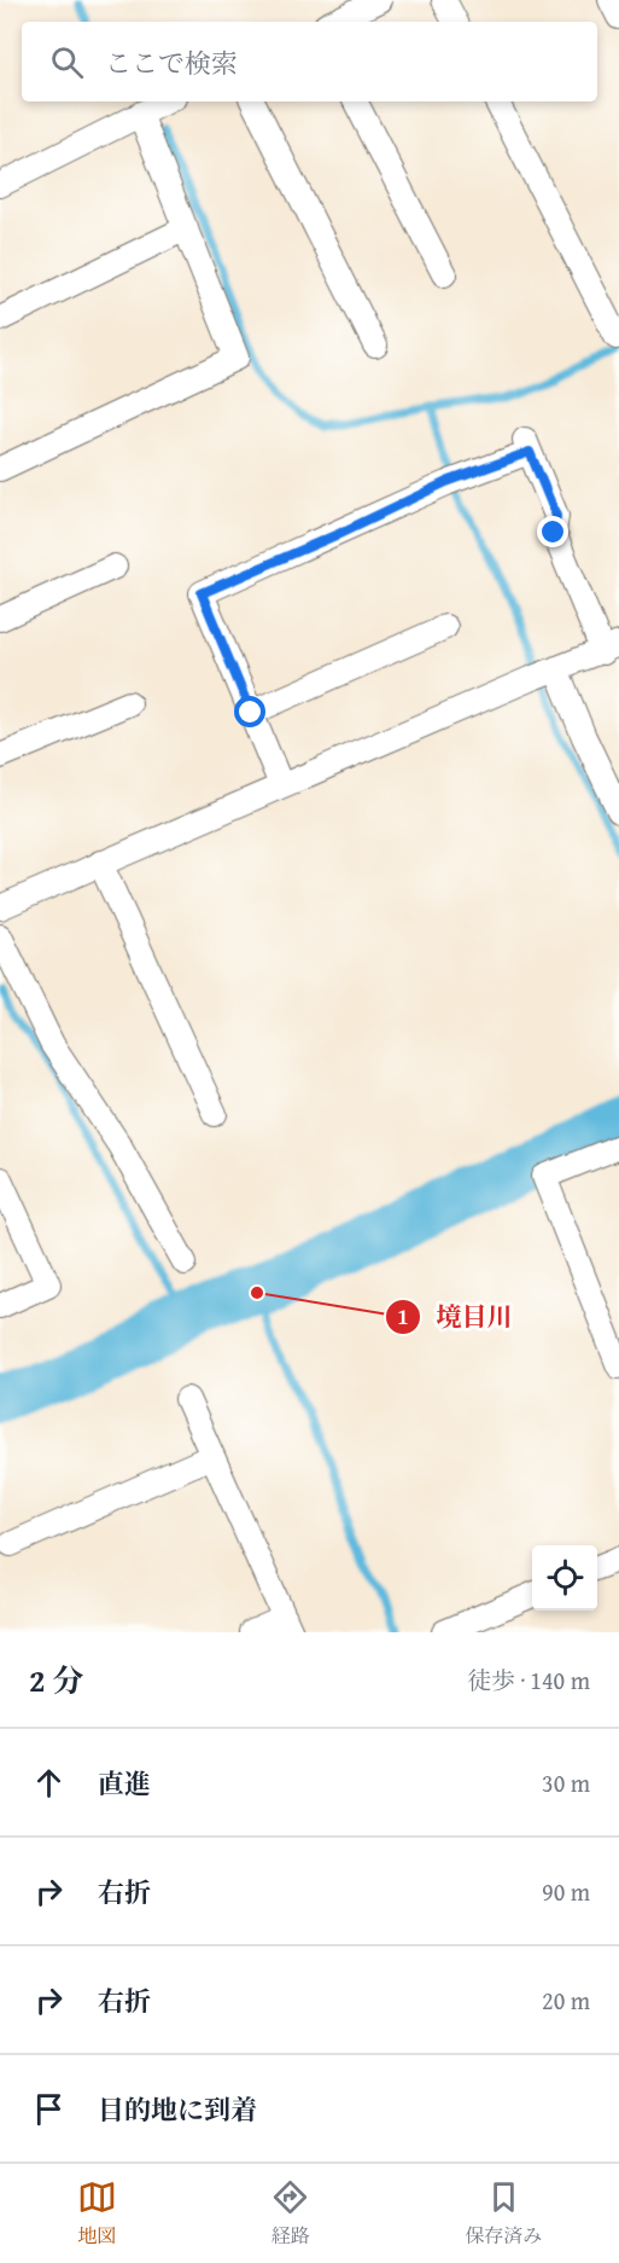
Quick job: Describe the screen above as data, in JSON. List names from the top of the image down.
{
  "places": ["境目川"],
  "page": {
    "search": "ここで検索",
    "heading": ["2 分", "徒歩 · 140 m"],
    "list": [
      ["直進", "30 m"],
      ["右折", "90 m"],
      ["右折", "20 m"],
      "目的地に到着"
    ],
    "nav": ["地図", "経路", "保存済み"]
  }
}
